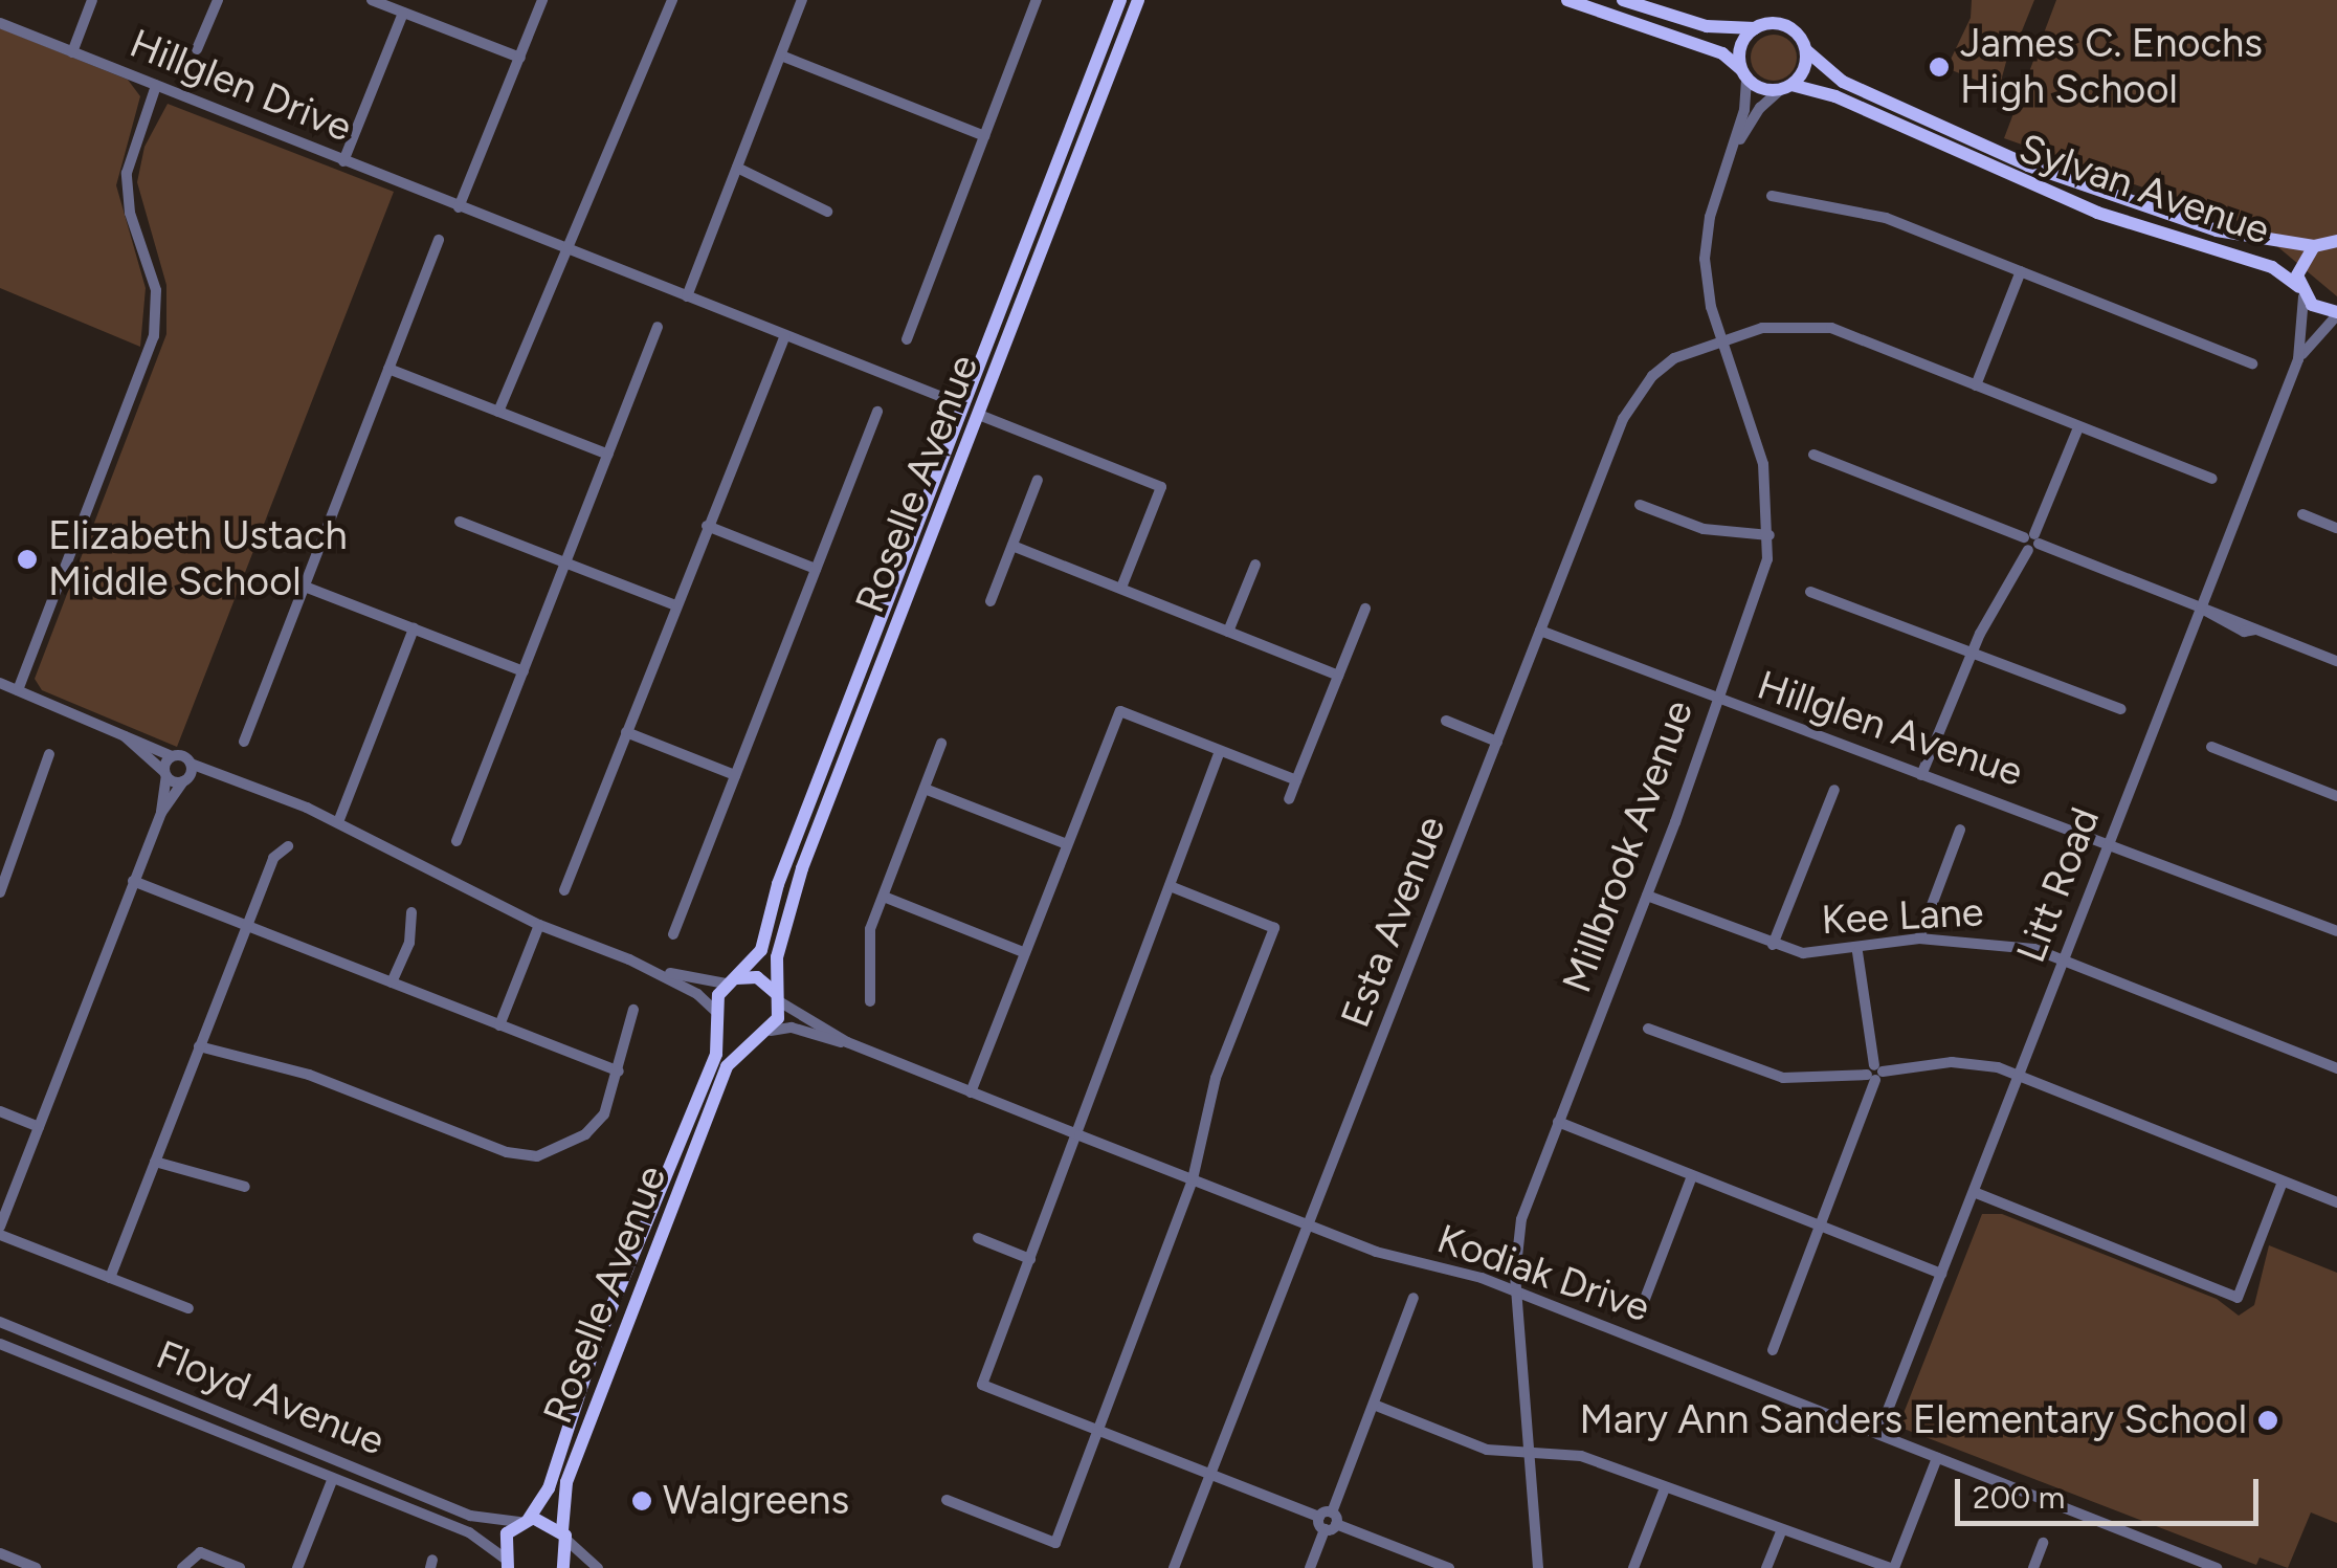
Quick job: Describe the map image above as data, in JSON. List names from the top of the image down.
{
  "streets": {
    "main road": ["Sylvan Avenue", "Roselle Avenue"],
    "street": [
      "Hillglen Drive",
      "Hillglen Avenue",
      "Millbrook Avenue",
      "Litt Road",
      "Kee Lane",
      "Esta Avenue",
      "Kodiak Drive",
      "Floyd Avenue"
    ]
  },
  "crossings": [
    ["Sylvan Avenue", "Millbrook Avenue"],
    ["Sylvan Avenue", "Litt Road"],
    ["Roselle Avenue", "Kodiak Drive"],
    ["Roselle Avenue", "Floyd Avenue"],
    ["Hillglen Avenue", "Millbrook Avenue"],
    ["Hillglen Avenue", "Litt Road"],
    ["Hillglen Avenue", "Esta Avenue"],
    ["Millbrook Avenue", "Kee Lane"],
    ["Millbrook Avenue", "Esta Avenue"],
    ["Millbrook Avenue", "Kodiak Drive"],
    ["Litt Road", "Kee Lane"],
    ["Litt Road", "Kodiak Drive"],
    ["Esta Avenue", "Kodiak Drive"]
  ],
  "places": [
    "James C. Enochs High School",
    "Elizabeth Ustach Middle School",
    "Mary Ann Sanders Elementary School",
    "Walgreens"
  ],
  "scale_bar": "200 m"
}
